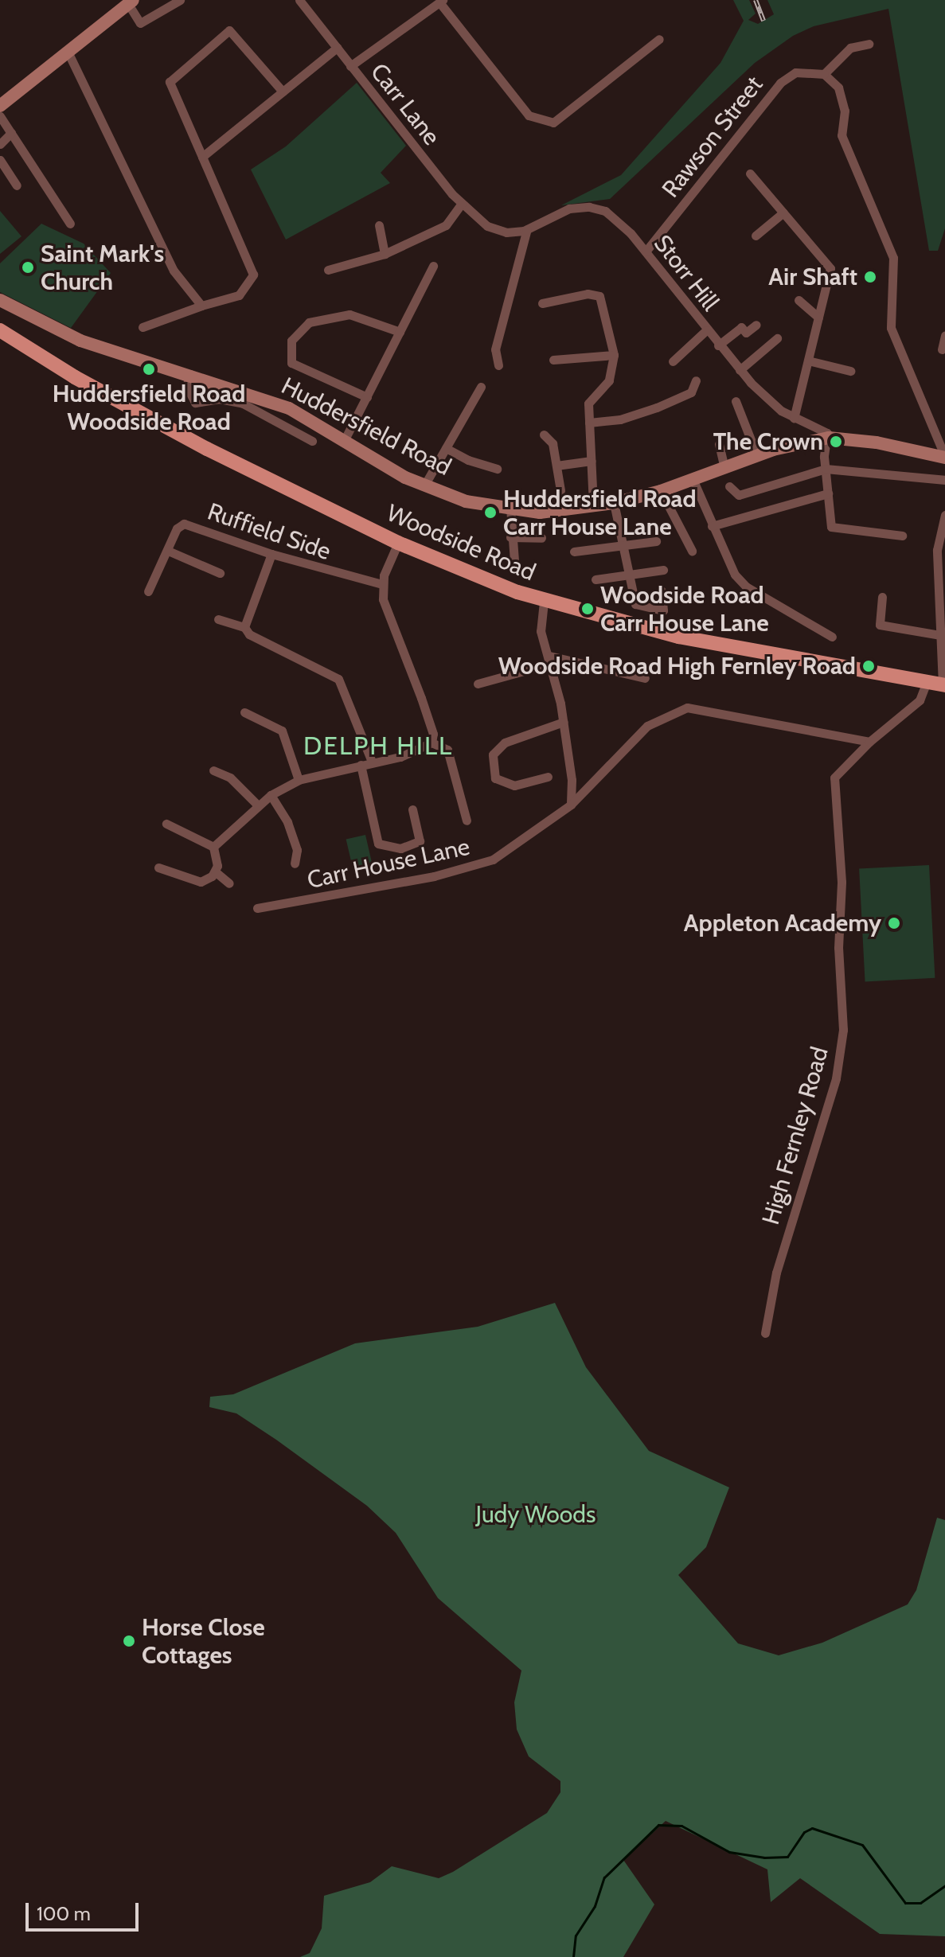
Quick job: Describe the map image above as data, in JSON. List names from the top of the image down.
{
  "streets": {
    "main road": ["Huddersfield Road", "Woodside Road"],
    "street": [
      "Carr Lane",
      "Rawson Street",
      "Storr Hill",
      "Ruffield Side",
      "Carr House Lane",
      "High Fernley Road"
    ]
  },
  "crossings": [
    ["Carr Lane", "Storr Hill"],
    ["Rawson Street", "Storr Hill"],
    ["Storr Hill", "Huddersfield Road"],
    ["Woodside Road", "High Fernley Road"],
    ["Carr House Lane", "High Fernley Road"]
  ],
  "districts": ["DELPH HILL"],
  "parks": ["Judy Woods"],
  "places": [
    "Saint Mark's Church",
    "Air Shaft",
    "Huddersfield Road Woodside Road",
    "The Crown",
    "Huddersfield Road Carr House Lane",
    "Woodside Road Carr House Lane",
    "Woodside Road High Fernley Road",
    "Appleton Academy",
    "Horse Close Cottages"
  ],
  "scale_bar": "100 m"
}
